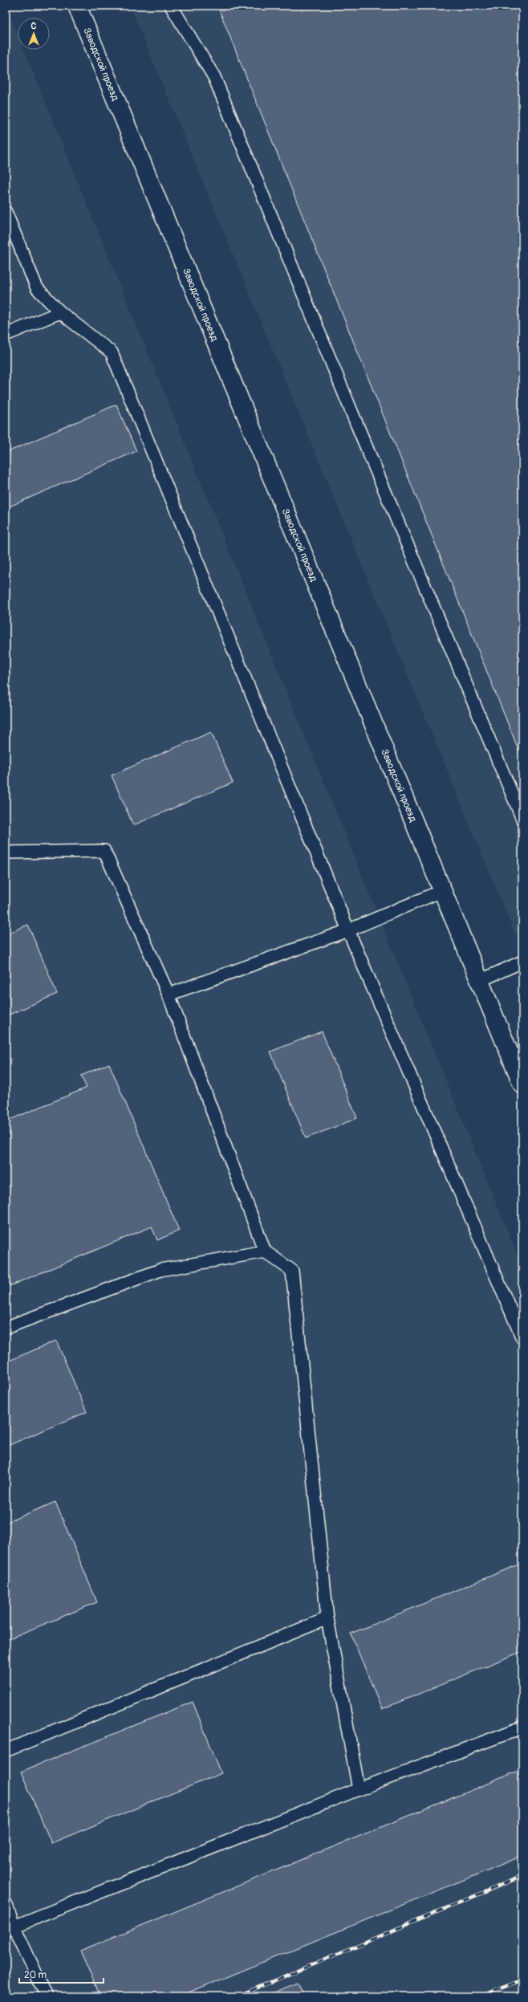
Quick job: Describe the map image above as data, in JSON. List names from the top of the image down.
{
  "streets": {
    "street": ["Заводской проезд"]
  },
  "scale_bar": "20 m",
  "north": "top"
}
